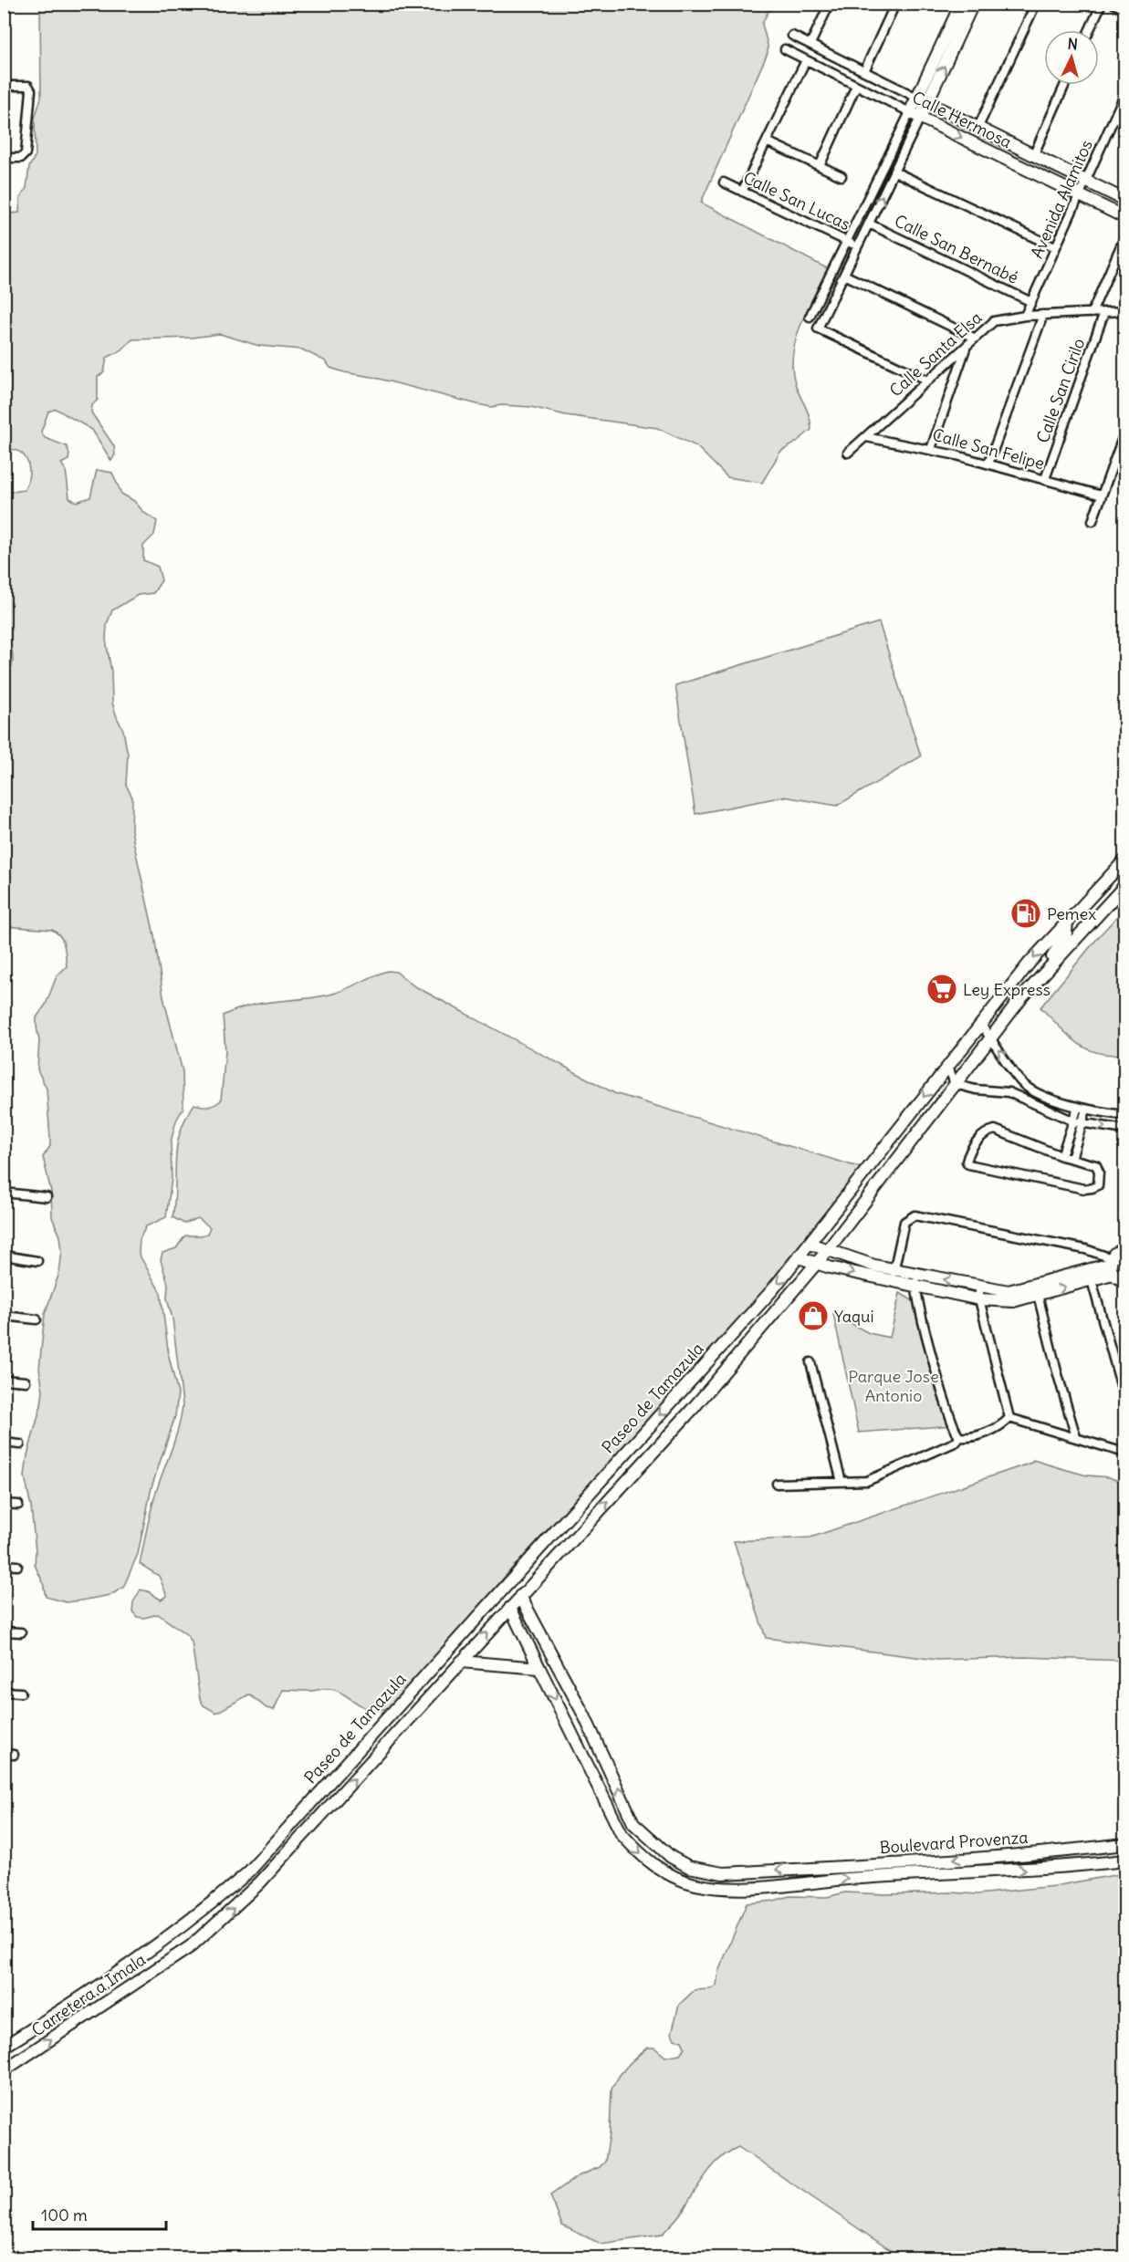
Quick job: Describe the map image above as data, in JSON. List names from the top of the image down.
{
  "streets": {
    "main road": [
      "Calle Hermosa",
      "Paseo de Tamazula",
      "Boulevard Provenza",
      "Carretera a Imala"
    ],
    "street": [
      "Avenida Alamitos",
      "Calle San Lucas",
      "Calle San Bernabé",
      "Calle Santa Elsa",
      "Calle San Cirilo",
      "Calle San Felipe"
    ]
  },
  "crossings": [
    ["Calle Hermosa", "Avenida Alamitos"],
    ["Avenida Alamitos", "Calle San Bernabé"],
    ["Avenida Alamitos", "Calle Santa Elsa"],
    ["Calle Santa Elsa", "Calle San Cirilo"],
    ["Calle Santa Elsa", "Calle San Felipe"],
    ["Calle San Cirilo", "Calle San Felipe"],
    ["Paseo de Tamazula", "Boulevard Provenza"],
    ["Paseo de Tamazula", "Carretera a Imala"]
  ],
  "parks": ["Parque Jose Antonio"],
  "places": {
    "fuel station": ["Pemex"],
    "supermarket": ["Ley Express"],
    "shop": ["Yaqui"]
  },
  "scale_bar": "100 m",
  "north": "top"
}
